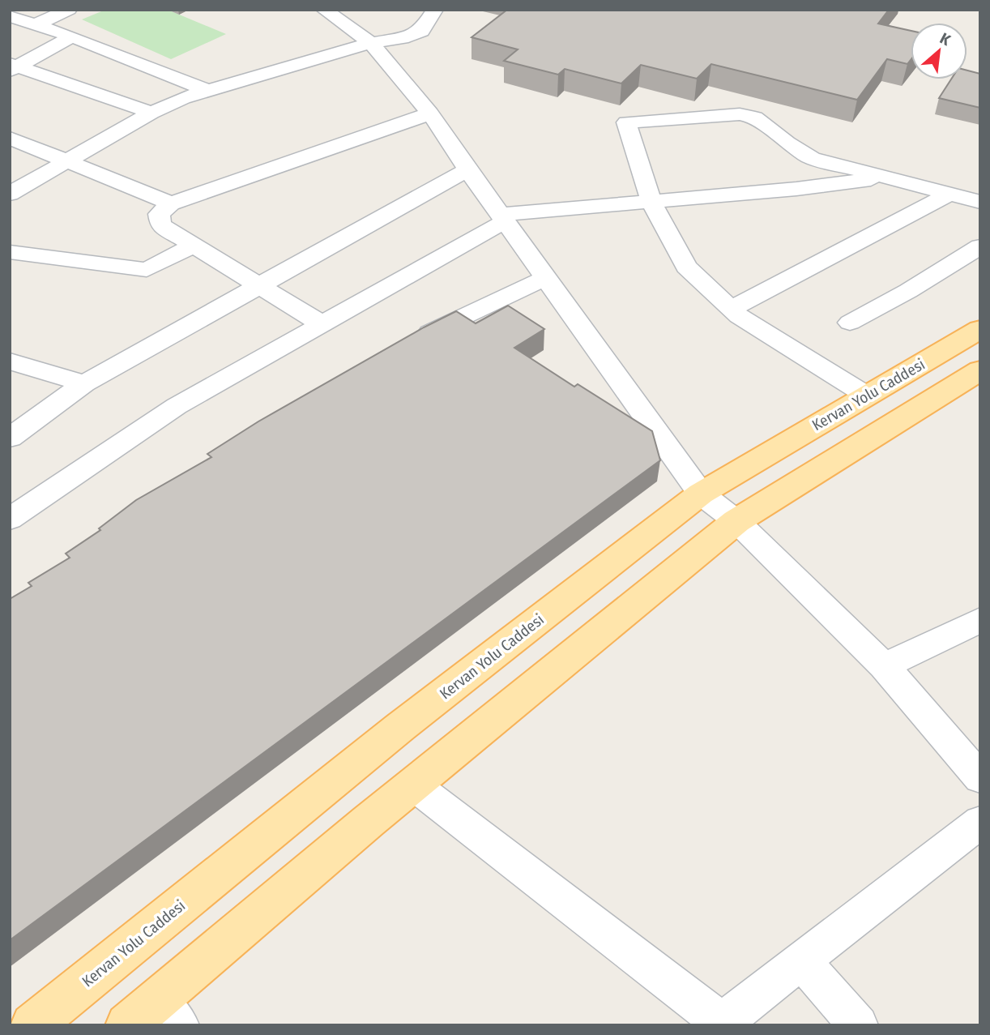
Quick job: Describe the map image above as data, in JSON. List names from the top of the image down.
{
  "streets": {
    "main road": ["Kervan Yolu Caddesi"]
  },
  "north": "top right"
}
